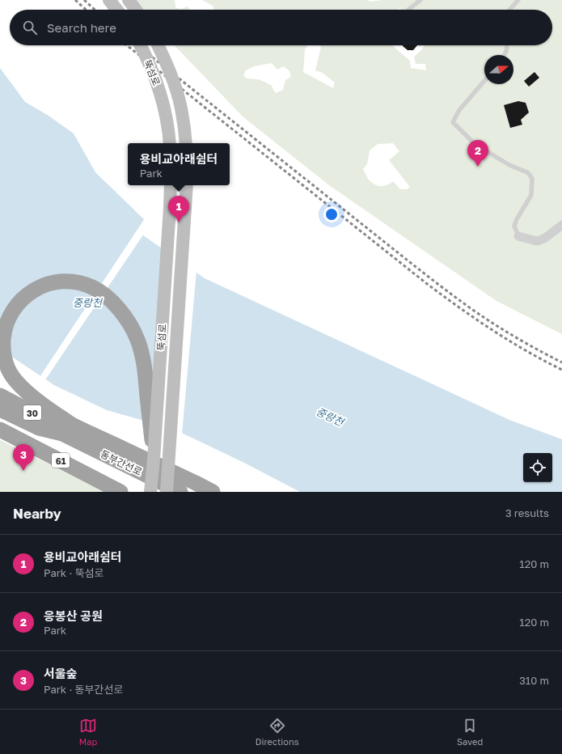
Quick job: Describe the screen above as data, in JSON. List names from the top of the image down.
{
  "streets": {
    "highway": ["30", "61", "동부간선로"],
    "main road": ["뚝섬로"]
  },
  "crossings": [
    ["30", "61"],
    ["30", "동부간선로"],
    ["61", "동부간선로"]
  ],
  "water": ["중랑천"],
  "north": "right",
  "page": {
    "search": "Search here",
    "pins": ["2", "1", "3"],
    "popup": ["용비교아래쉼터", "Park"],
    "heading": ["Nearby", "3 results"],
    "list": [
      {
        "mark": "1",
        "name": "용비교아래쉼터",
        "note": "Park · 뚝섬로",
        "value": "120 m"
      },
      {
        "mark": "2",
        "name": "응봉산 공원",
        "note": "Park",
        "value": "120 m"
      },
      {
        "mark": "3",
        "name": "서울숲",
        "note": "Park · 동부간선로",
        "value": "310 m"
      }
    ],
    "nav": ["Map", "Directions", "Saved"]
  }
}
